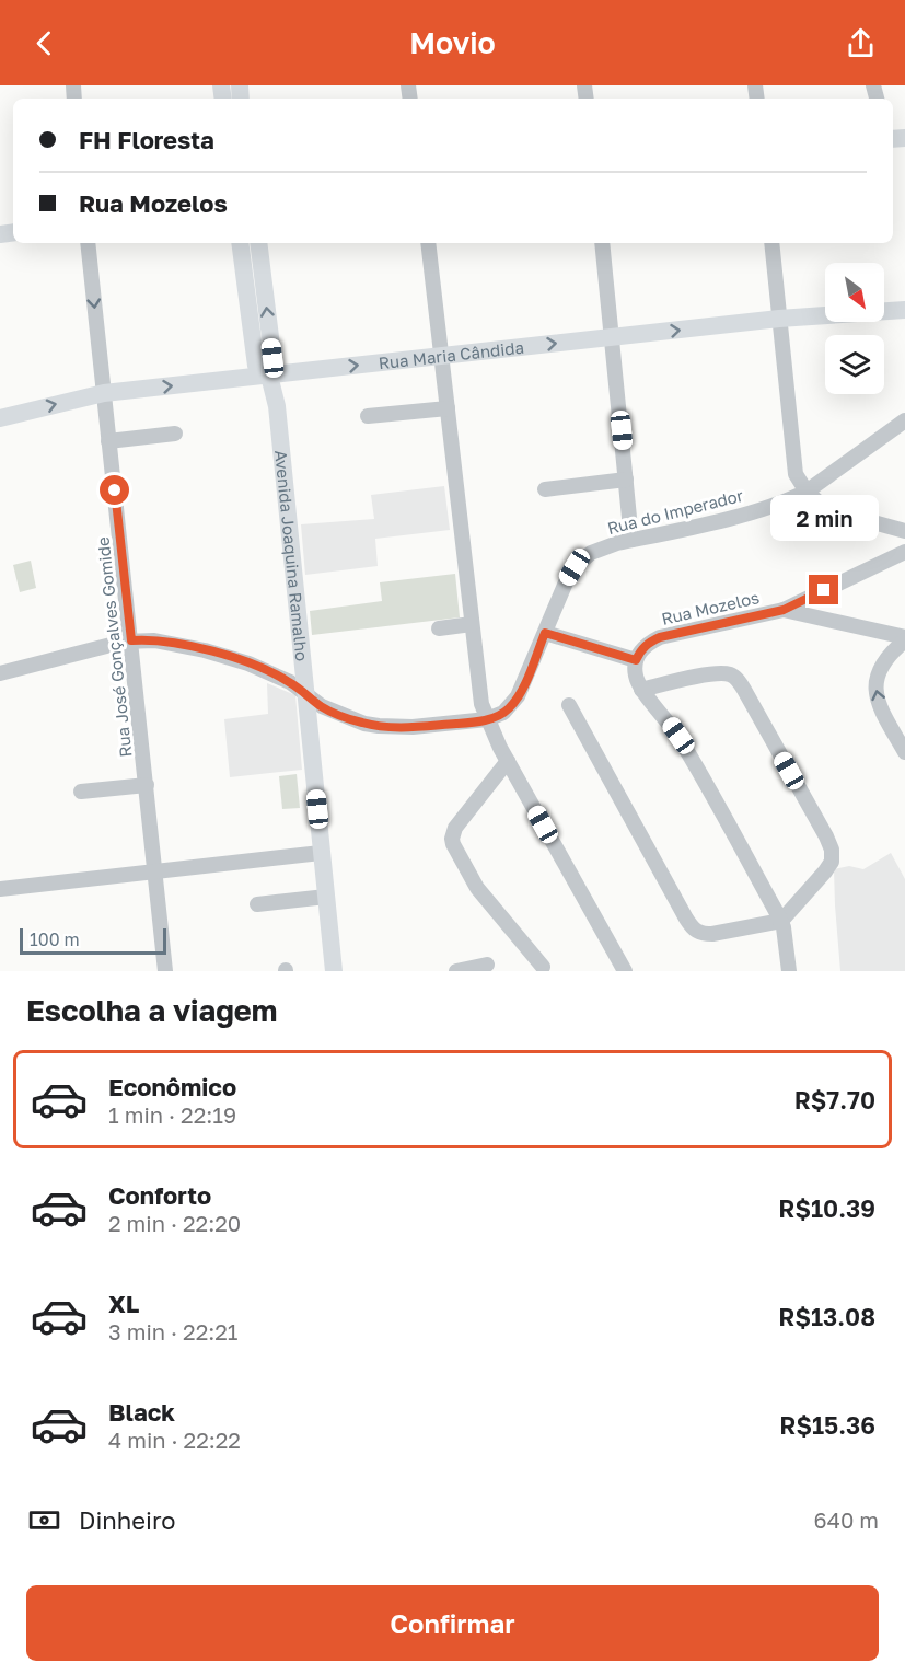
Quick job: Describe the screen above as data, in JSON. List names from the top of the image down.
{
  "streets": {
    "main road": ["Rua Maria Cândida", "Avenida Joaquina Ramalho"],
    "street": ["Rua do Imperador", "Rua Mozelos", "Rua José Gonçalves Gomide"]
  },
  "crossings": [
    ["Rua Maria Cândida", "Avenida Joaquina Ramalho"],
    ["Rua Maria Cândida", "Rua José Gonçalves Gomide"],
    ["Rua do Imperador", "Avenida Joaquina Ramalho"],
    ["Rua do Imperador", "Rua José Gonçalves Gomide"]
  ],
  "one_way": ["Rua Maria Cândida"],
  "scale_bar": "100 m",
  "north": "bottom right",
  "page": {
    "header": "Movio",
    "banner": ["FH Floresta", "Rua Mozelos"],
    "bubble": "2 min",
    "scale": "100 m",
    "heading": "Escolha a viagem",
    "list": [
      {
        "name": "Econômico",
        "note": "1 min · 22:19",
        "value": "R$7.70"
      },
      {
        "name": "Conforto",
        "note": "2 min · 22:20",
        "value": "R$10.39"
      },
      {
        "name": "XL",
        "note": "3 min · 22:21",
        "value": "R$13.08"
      },
      {
        "name": "Black",
        "note": "4 min · 22:22",
        "value": "R$15.36"
      }
    ],
    "pay": ["Dinheiro", "640 m"],
    "buttons": "Confirmar"
  }
}
